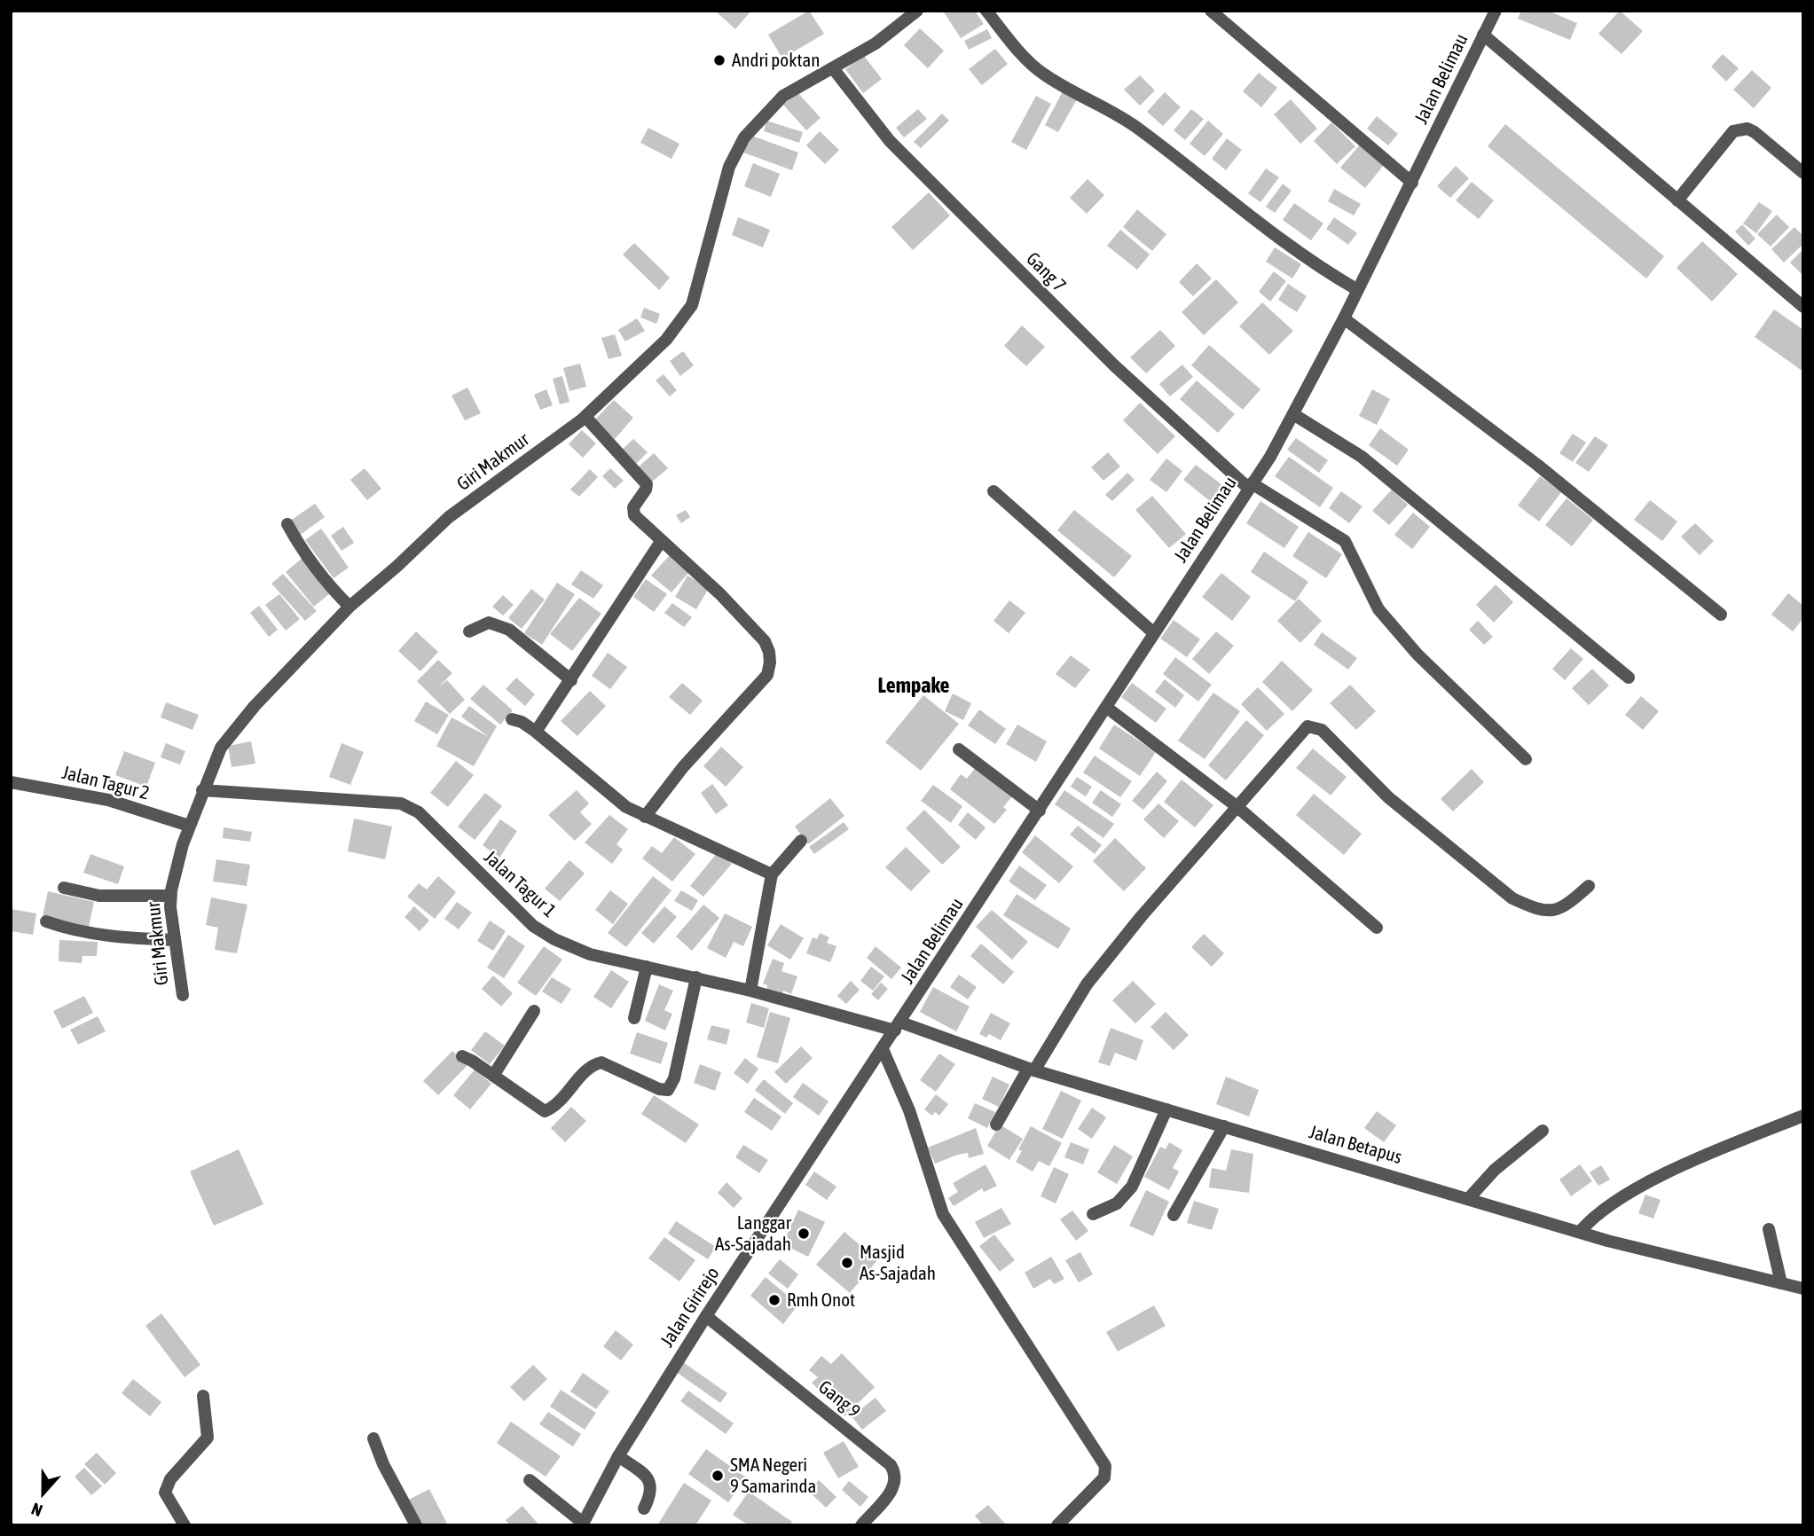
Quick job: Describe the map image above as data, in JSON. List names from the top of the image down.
{
  "streets": {
    "street": [
      "Jalan Belimau",
      "Gang 7",
      "Giri Makmur",
      "Jalan Tagur 2",
      "Jalan Tagur 1",
      "Jalan Betapus",
      "Jalan Girirejo",
      "Gang 9"
    ]
  },
  "crossings": [
    ["Jalan Belimau", "Gang 7"],
    ["Jalan Belimau", "Jalan Tagur 1"],
    ["Jalan Belimau", "Jalan Betapus"],
    ["Jalan Belimau", "Jalan Girirejo"],
    ["Gang 7", "Giri Makmur"],
    ["Giri Makmur", "Jalan Tagur 2"],
    ["Giri Makmur", "Jalan Tagur 1"],
    ["Jalan Tagur 1", "Jalan Betapus"],
    ["Jalan Tagur 1", "Jalan Girirejo"],
    ["Jalan Betapus", "Jalan Girirejo"],
    ["Jalan Girirejo", "Gang 9"]
  ],
  "districts": ["Lempake"],
  "places": [
    "Andri poktan",
    "Langgar As-Sajadah",
    "Masjid As-Sajadah",
    "Rmh Onot",
    "SMA Negeri 9 Samarinda"
  ],
  "north": "bottom"
}
